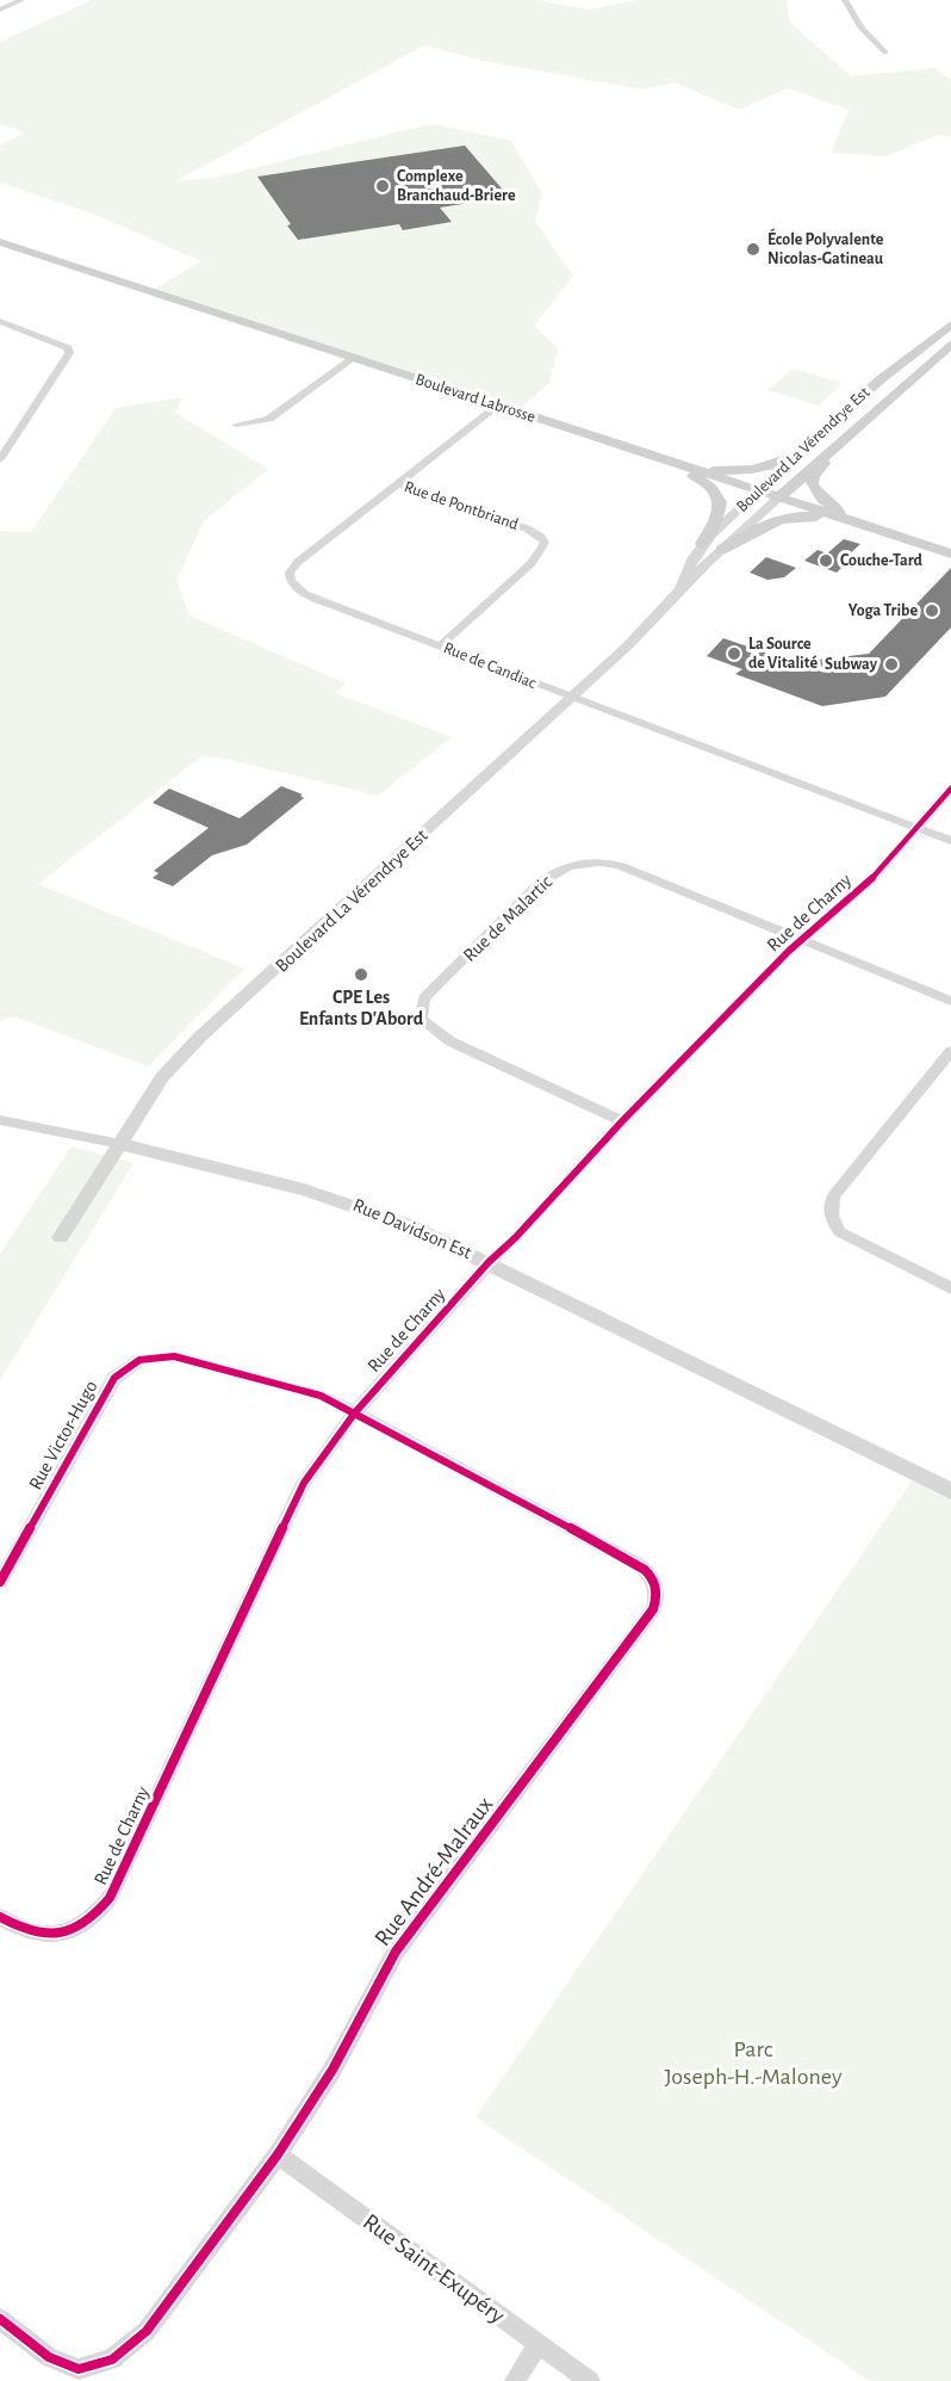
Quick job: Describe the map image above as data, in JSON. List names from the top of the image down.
{
  "streets": {
    "main road": ["Boulevard Labrosse", "Boulevard La Vérendrye Est"],
    "street": [
      "Rue de Pontbriand",
      "Rue de Candiac",
      "Rue de Charny",
      "Rue de Malartic",
      "Rue Davidson Est",
      "Rue Victor-Hugo",
      "Rue André-Malraux",
      "Rue Saint-Exupéry"
    ]
  },
  "crossings": [
    ["Boulevard Labrosse", "Boulevard La Vérendrye Est"],
    ["Boulevard Labrosse", "Rue de Candiac"],
    ["Boulevard La Vérendrye Est", "Rue de Candiac"],
    ["Boulevard La Vérendrye Est", "Rue Davidson Est"],
    ["Rue de Pontbriand", "Rue de Candiac"],
    ["Rue de Candiac", "Rue de Charny"],
    ["Rue de Charny", "Rue de Malartic"],
    ["Rue de Charny", "Rue Davidson Est"],
    ["Rue de Charny", "Rue Victor-Hugo"],
    ["Rue de Charny", "Rue André-Malraux"],
    ["Rue Victor-Hugo", "Rue André-Malraux"],
    ["Rue André-Malraux", "Rue Saint-Exupéry"]
  ],
  "parks": ["Parc Joseph-H.-Maloney"],
  "places": [
    "Complexe Branchaud-Briere",
    "École Polyvalente Nicolas-Gatineau",
    "Couche-Tard",
    "Yoga Tribe",
    "La Source de Vitalité",
    "Subway",
    "CPE Les Enfants D'Abord"
  ]
}
